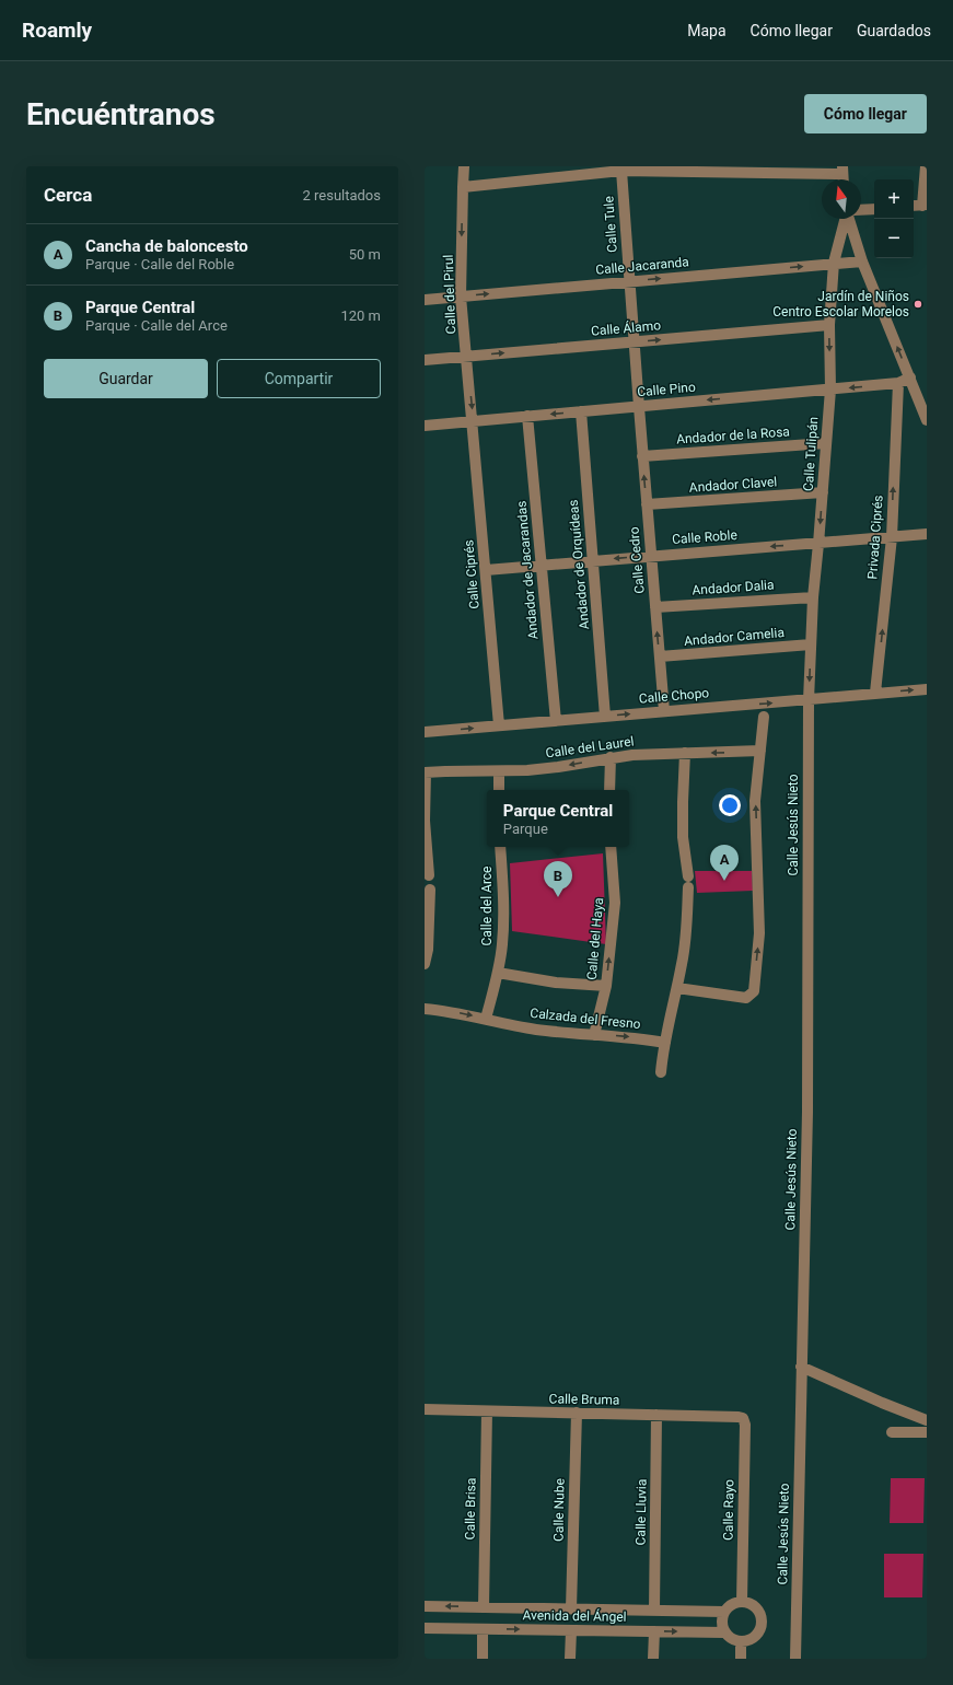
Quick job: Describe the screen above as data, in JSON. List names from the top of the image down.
{
  "streets": {
    "street": [
      "Calle Tule",
      "Calle Jacaranda",
      "Calle del Pirul",
      "Calle Álamo",
      "Calle Pino",
      "Andador de la Rosa",
      "Calle Tulipán",
      "Andador Clavel",
      "Calle Roble",
      "Privada Ciprés",
      "Calle Cedro",
      "Andador de Orquídeas",
      "Andador de Jacarandas",
      "Calle Ciprés",
      "Andador Dalia",
      "Andador Camelia",
      "Calle Chopo",
      "Calle del Laurel",
      "Calle Jesús Nieto",
      "Calle del Arce",
      "Calle del Haya",
      "Calzada del Fresno",
      "Calle Bruma",
      "Calle Brisa",
      "Calle Nube",
      "Calle Rayo",
      "Calle Lluvia",
      "Avenida del Ángel"
    ]
  },
  "crossings": [
    ["Calle Tule", "Calle Jacaranda"],
    ["Calle Tule", "Calle Álamo"],
    ["Calle Tule", "Calle Pino"],
    ["Calle Tule", "Calle Cedro"],
    ["Calle Jacaranda", "Calle del Pirul"],
    ["Calle Jacaranda", "Calle Tulipán"],
    ["Calle del Pirul", "Calle Álamo"],
    ["Calle del Pirul", "Calle Pino"],
    ["Calle del Pirul", "Calle Ciprés"],
    ["Calle Álamo", "Calle Tulipán"],
    ["Calle Pino", "Calle Tulipán"],
    ["Calle Pino", "Privada Ciprés"],
    ["Calle Pino", "Calle Cedro"],
    ["Calle Pino", "Andador de Orquídeas"],
    ["Calle Pino", "Andador de Jacarandas"],
    ["Calle Pino", "Calle Ciprés"],
    ["Andador de la Rosa", "Calle Tulipán"],
    ["Andador de la Rosa", "Calle Cedro"],
    ["Calle Tulipán", "Andador Clavel"],
    ["Calle Tulipán", "Calle Roble"],
    ["Calle Tulipán", "Andador Dalia"],
    ["Calle Tulipán", "Andador Camelia"],
    ["Calle Tulipán", "Calle Chopo"],
    ["Calle Tulipán", "Calle Jesús Nieto"],
    ["Andador Clavel", "Calle Cedro"],
    ["Calle Roble", "Privada Ciprés"],
    ["Calle Roble", "Calle Cedro"],
    ["Calle Roble", "Andador de Orquídeas"],
    ["Calle Roble", "Andador de Jacarandas"],
    ["Calle Roble", "Calle Ciprés"],
    ["Privada Ciprés", "Calle Chopo"],
    ["Calle Cedro", "Andador Dalia"],
    ["Calle Cedro", "Andador Camelia"],
    ["Calle Cedro", "Calle Chopo"],
    ["Andador de Orquídeas", "Calle Chopo"],
    ["Andador de Jacarandas", "Calle Chopo"],
    ["Calle Ciprés", "Calle Chopo"],
    ["Calle Chopo", "Calle Jesús Nieto"],
    ["Calle del Arce", "Calzada del Fresno"],
    ["Calle del Haya", "Calzada del Fresno"],
    ["Calle Bruma", "Calle Brisa"],
    ["Calle Bruma", "Calle Nube"],
    ["Calle Bruma", "Calle Rayo"],
    ["Calle Bruma", "Calle Lluvia"],
    ["Calle Brisa", "Avenida del Ángel"],
    ["Calle Nube", "Avenida del Ángel"],
    ["Calle Rayo", "Avenida del Ángel"],
    ["Calle Lluvia", "Avenida del Ángel"]
  ],
  "one_way": [
    "Calle Jacaranda",
    "Calle del Pirul",
    "Calle Álamo",
    "Calle Pino",
    "Calle Roble",
    "Privada Ciprés",
    "Calle Chopo",
    "Calle del Laurel",
    "Calzada del Fresno"
  ],
  "places": ["Jardín de Niños Centro Escolar Morelos"],
  "north": "top",
  "page": {
    "header": "Roamly",
    "nav": ["Mapa", "Cómo llegar", "Guardados"],
    "buttons": [
      "Cómo llegar",
      ["Guardar", "Compartir"]
    ],
    "title": "Encuéntranos",
    "heading": ["Cerca", "2 resultados"],
    "map_buttons": ["+", "−"],
    "list": [
      {
        "mark": "A",
        "name": "Cancha de baloncesto",
        "note": "Parque · Calle del Roble",
        "value": "50 m"
      },
      {
        "mark": "B",
        "name": "Parque Central",
        "note": "Parque · Calle del Arce",
        "value": "120 m"
      }
    ],
    "popup": ["Parque Central", "Parque"],
    "pins": ["A", "B"]
  }
}
